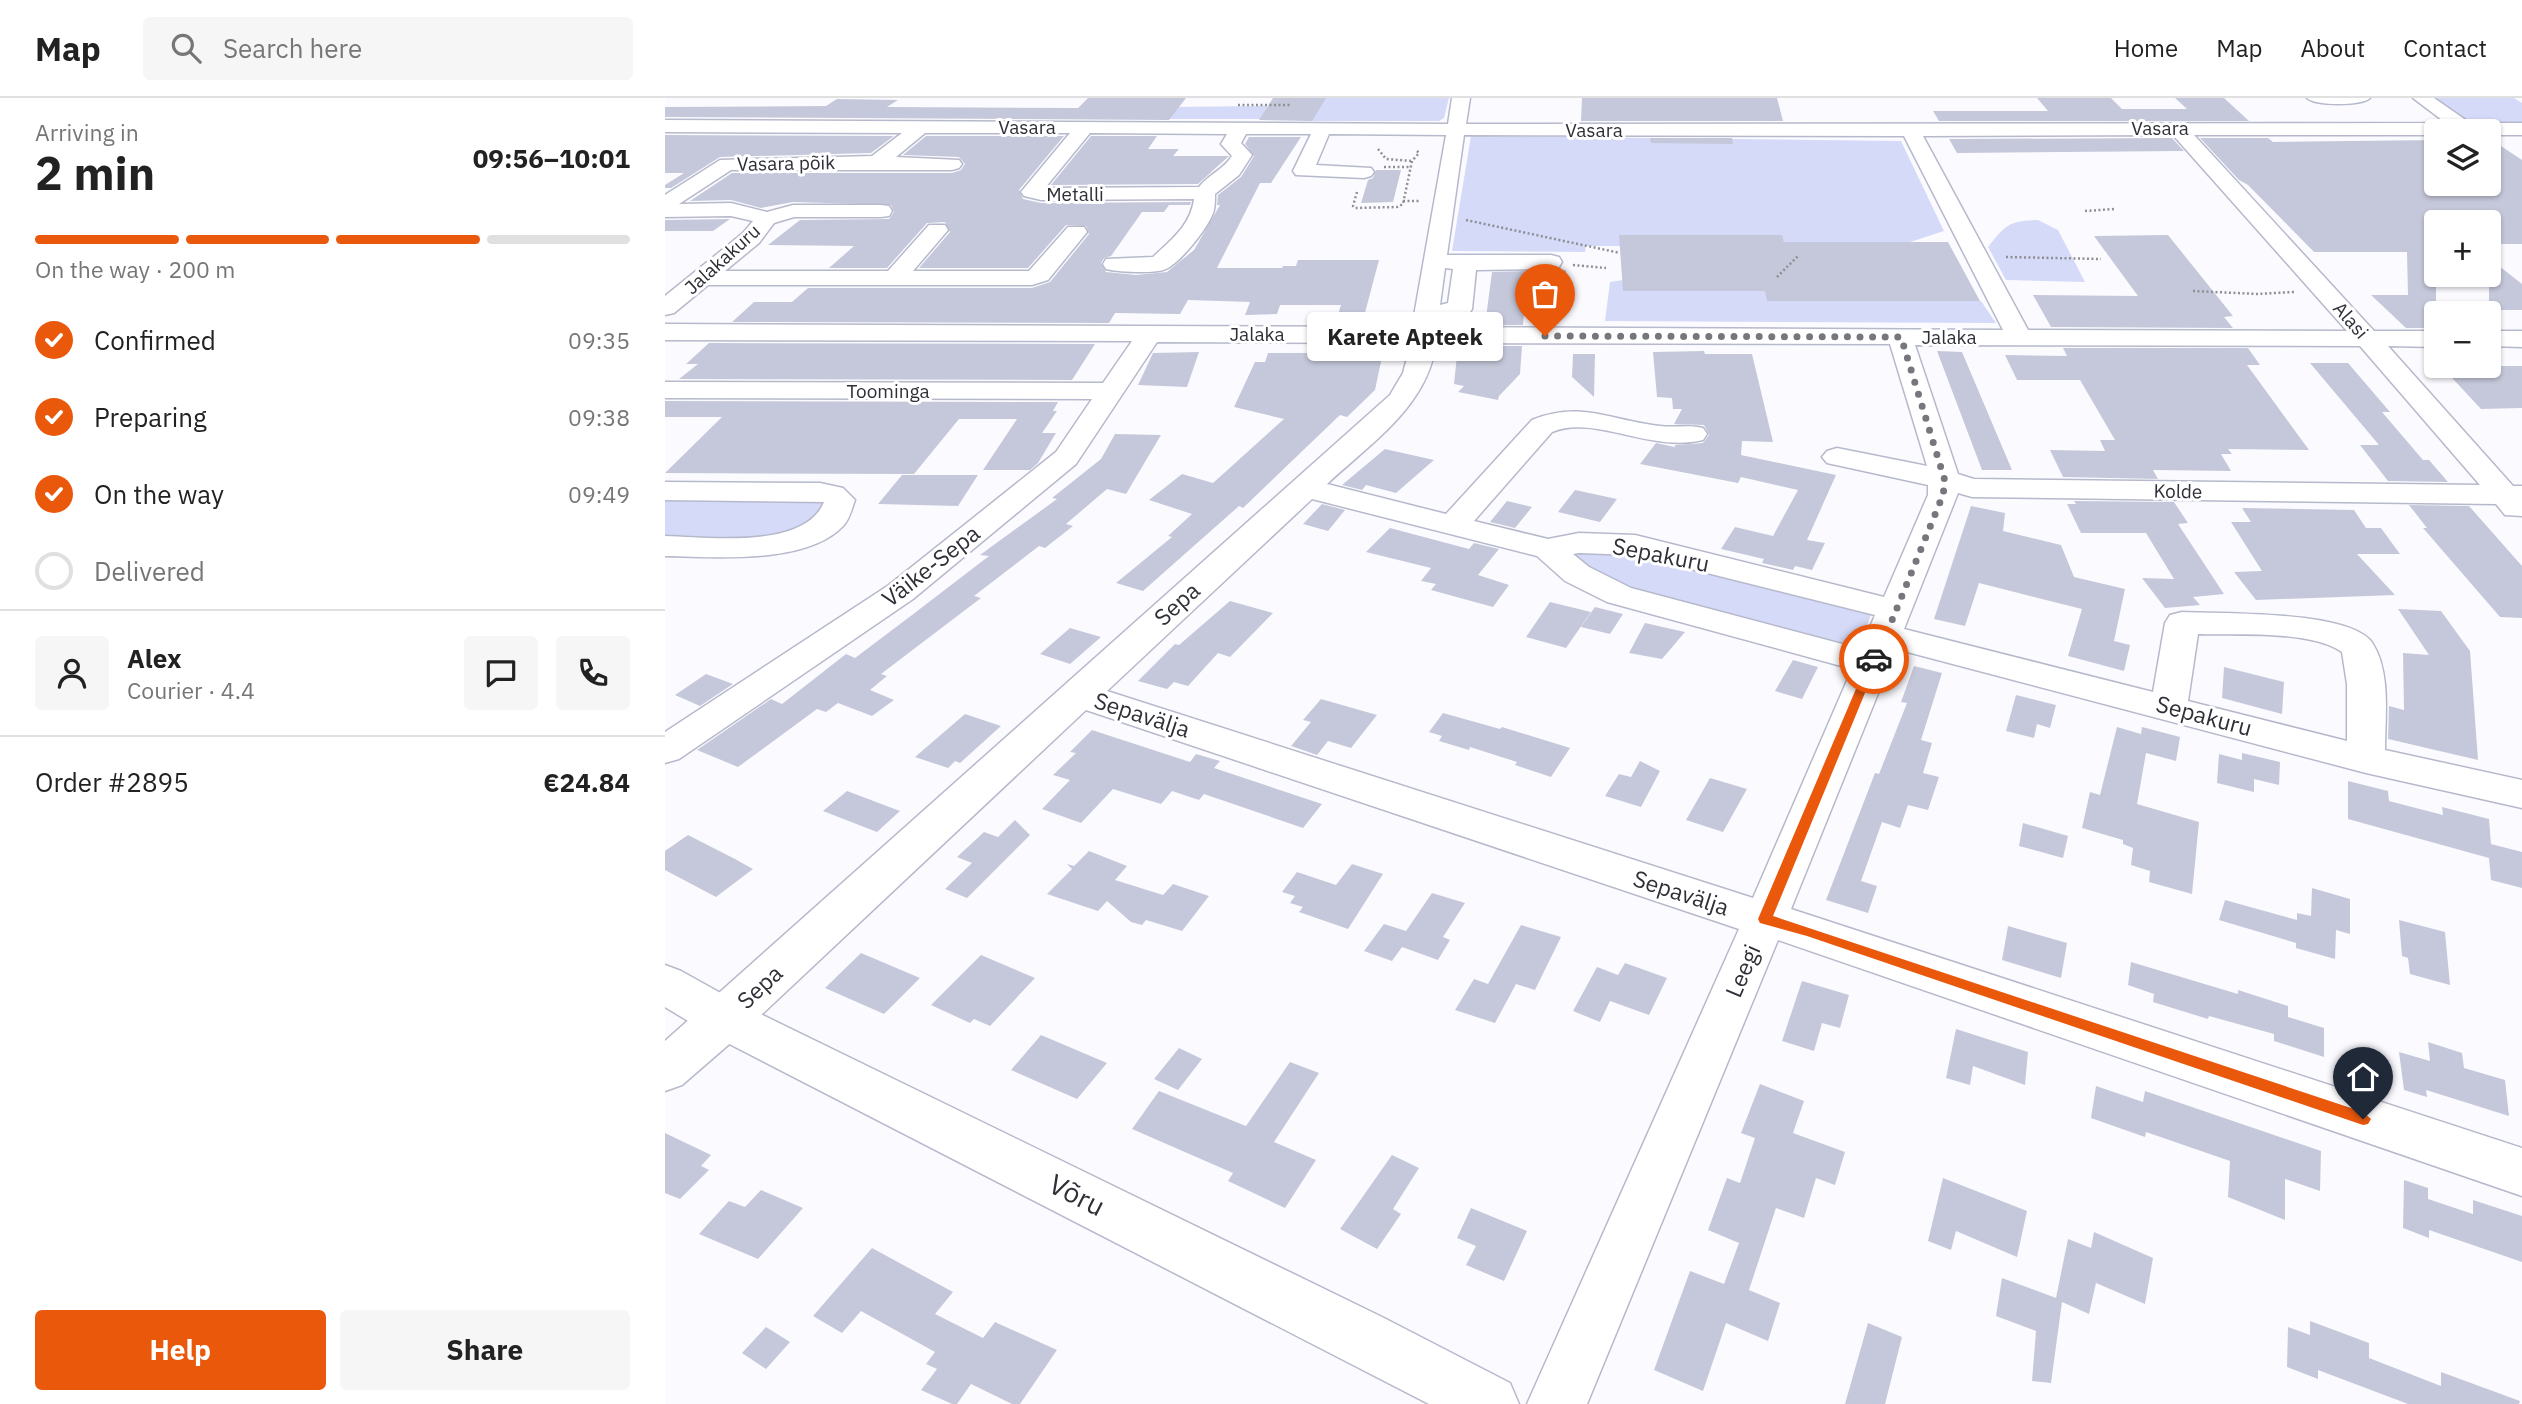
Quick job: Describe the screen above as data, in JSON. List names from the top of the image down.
{
  "streets": {
    "street": [
      "Vasara",
      "Vasara põik",
      "Metalli",
      "Jalakakuru",
      "Alasi",
      "Jalaka",
      "Toominga",
      "Kolde",
      "Sepakuru",
      "Väike-Sepa",
      "Sepa",
      "Sepavälja",
      "Leegi",
      "Võru"
    ]
  },
  "crossings": [
    ["Vasara", "Metalli"],
    ["Vasara", "Alasi"],
    ["Vasara", "Sepa"],
    ["Alasi", "Jalaka"],
    ["Alasi", "Kolde"],
    ["Jalaka", "Väike-Sepa"],
    ["Jalaka", "Sepa"],
    ["Toominga", "Väike-Sepa"],
    ["Kolde", "Leegi"],
    ["Sepakuru", "Sepa"],
    ["Sepakuru", "Leegi"],
    ["Sepa", "Sepavälja"],
    ["Sepa", "Võru"],
    ["Sepavälja", "Leegi"]
  ],
  "places": ["Karete Apteek"],
  "page": {
    "header": "Map",
    "search": "Search here",
    "nav": [
      "Home",
      "Map",
      "About",
      "Contact"
    ],
    "heading": ["2 min", "Arriving in", "09:56–10:01"],
    "panel": [
      "Alex",
      "Courier · 4.4",
      "Order #2895",
      "€24.84"
    ],
    "map_buttons": ["+", "−"],
    "bar": "On the way · 200 m",
    "list": [
      ["Confirmed", "09:35"],
      ["Preparing", "09:38"],
      ["On the way", "09:49"],
      "Delivered"
    ],
    "bubble": "Karete Apteek",
    "buttons": ["Help", "Share"]
  }
}
